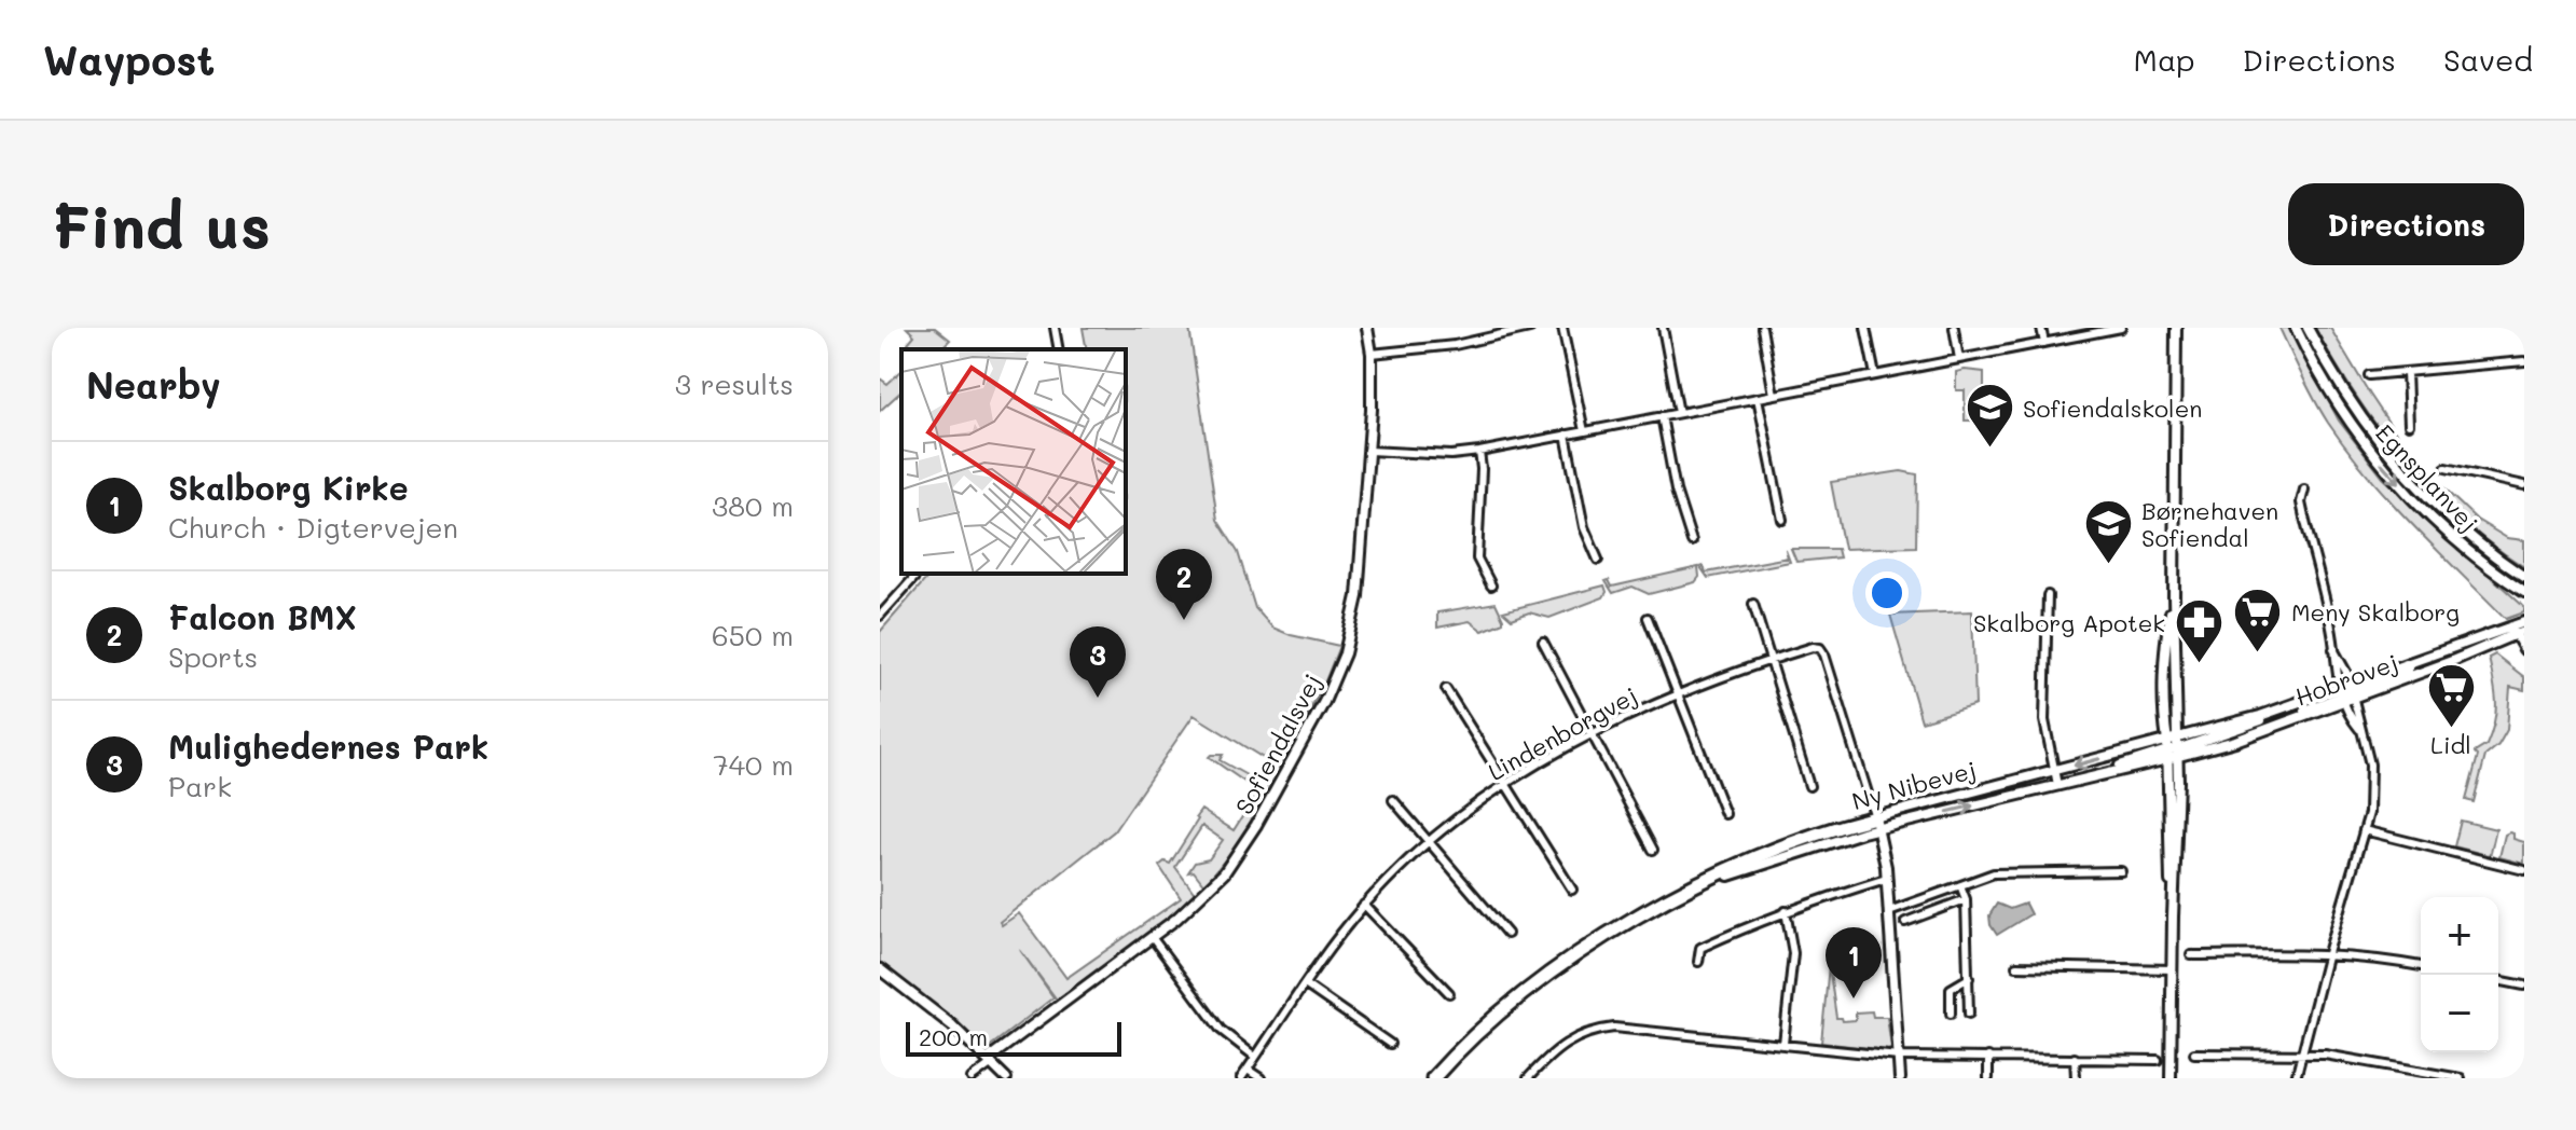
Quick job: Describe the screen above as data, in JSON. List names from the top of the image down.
{
  "streets": {
    "highway": ["Ny Nibevej"],
    "main road": ["Egnsplanvej", "Hobrovej", "Sofiendalsvej"],
    "street": ["Lindenborgvej"]
  },
  "crossings": [
    ["Hobrovej", "Ny Nibevej"],
    ["Lindenborgvej", "Ny Nibevej"]
  ],
  "places": {
    "school or university": ["Sofiendalskolen", "Børnehaven Sofiendal"],
    "supermarket": ["Meny Skalborg", "Lidl"],
    "pharmacy": ["Skalborg Apotek"]
  },
  "scale_bar": "200 m",
  "page": {
    "header": "Waypost",
    "nav": ["Map", "Directions", "Saved"],
    "buttons": "Directions",
    "title": "Find us",
    "heading": ["Nearby", "3 results"],
    "list": [
      {
        "mark": "1",
        "name": "Skalborg Kirke",
        "note": "Church · Digtervejen",
        "value": "380 m"
      },
      {
        "mark": "2",
        "name": "Falcon BMX",
        "note": "Sports",
        "value": "650 m"
      },
      {
        "mark": "3",
        "name": "Mulighedernes Park",
        "note": "Park",
        "value": "740 m"
      }
    ],
    "pins": ["2", "3", "1"],
    "map_buttons": ["+", "−"],
    "scale": "200 m"
  }
}
